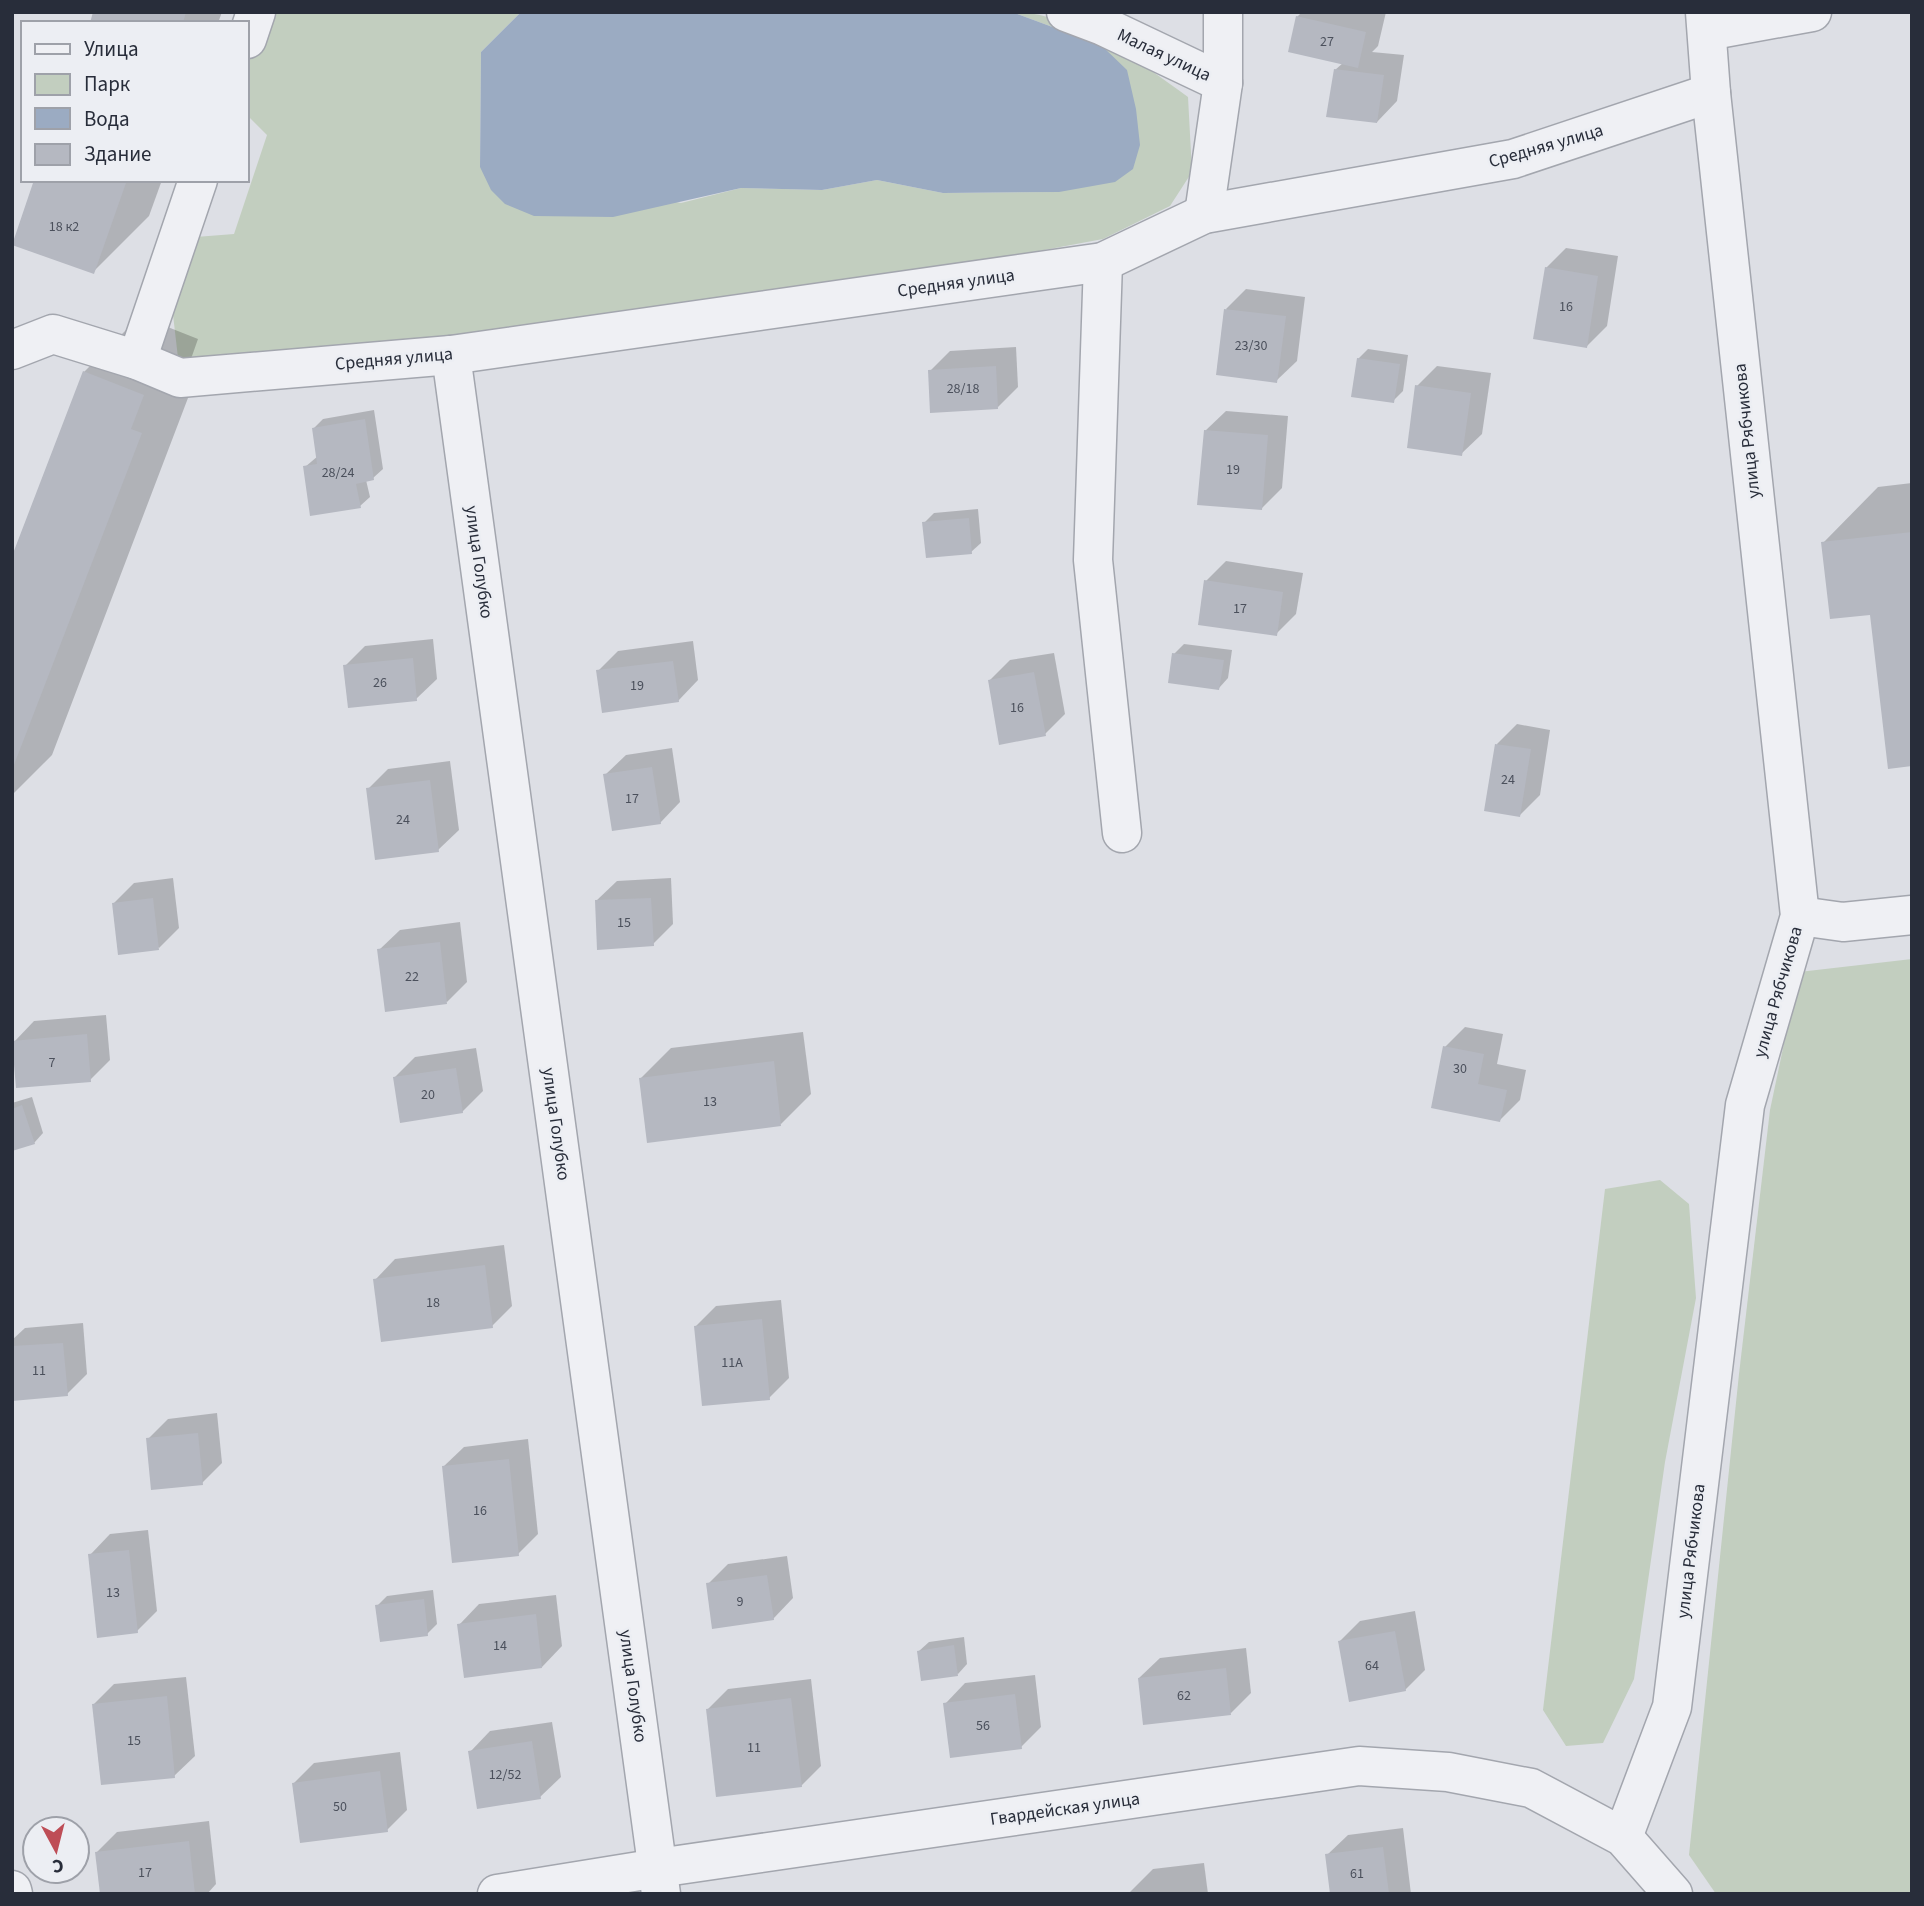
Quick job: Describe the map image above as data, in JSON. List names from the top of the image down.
{
  "streets": {
    "street": [
      "Малая улица",
      "Средняя улица",
      "улица Рябчикова",
      "улица Голубко",
      "Гвардейская улица"
    ]
  },
  "crossings": [
    ["Средняя улица", "улица Рябчикова"],
    ["Средняя улица", "улица Голубко"],
    ["улица Рябчикова", "Гвардейская улица"],
    ["улица Голубко", "Гвардейская улица"]
  ],
  "house_numbers": [
    "27",
    "18 к2",
    "16",
    "23/30",
    "28/18",
    "19",
    "28/24",
    "17",
    "26",
    "19",
    "16",
    "24",
    "17",
    "24",
    "15",
    "22",
    "7",
    "30",
    "20",
    "13",
    "18",
    "11А",
    "11",
    "16",
    "13",
    "9",
    "14",
    "64",
    "62",
    "56",
    "15",
    "11",
    "12/52",
    "50",
    "17",
    "61"
  ],
  "legend": [
    "Улица",
    "Парк",
    "Вода",
    "Здание"
  ],
  "north": "bottom"
}
